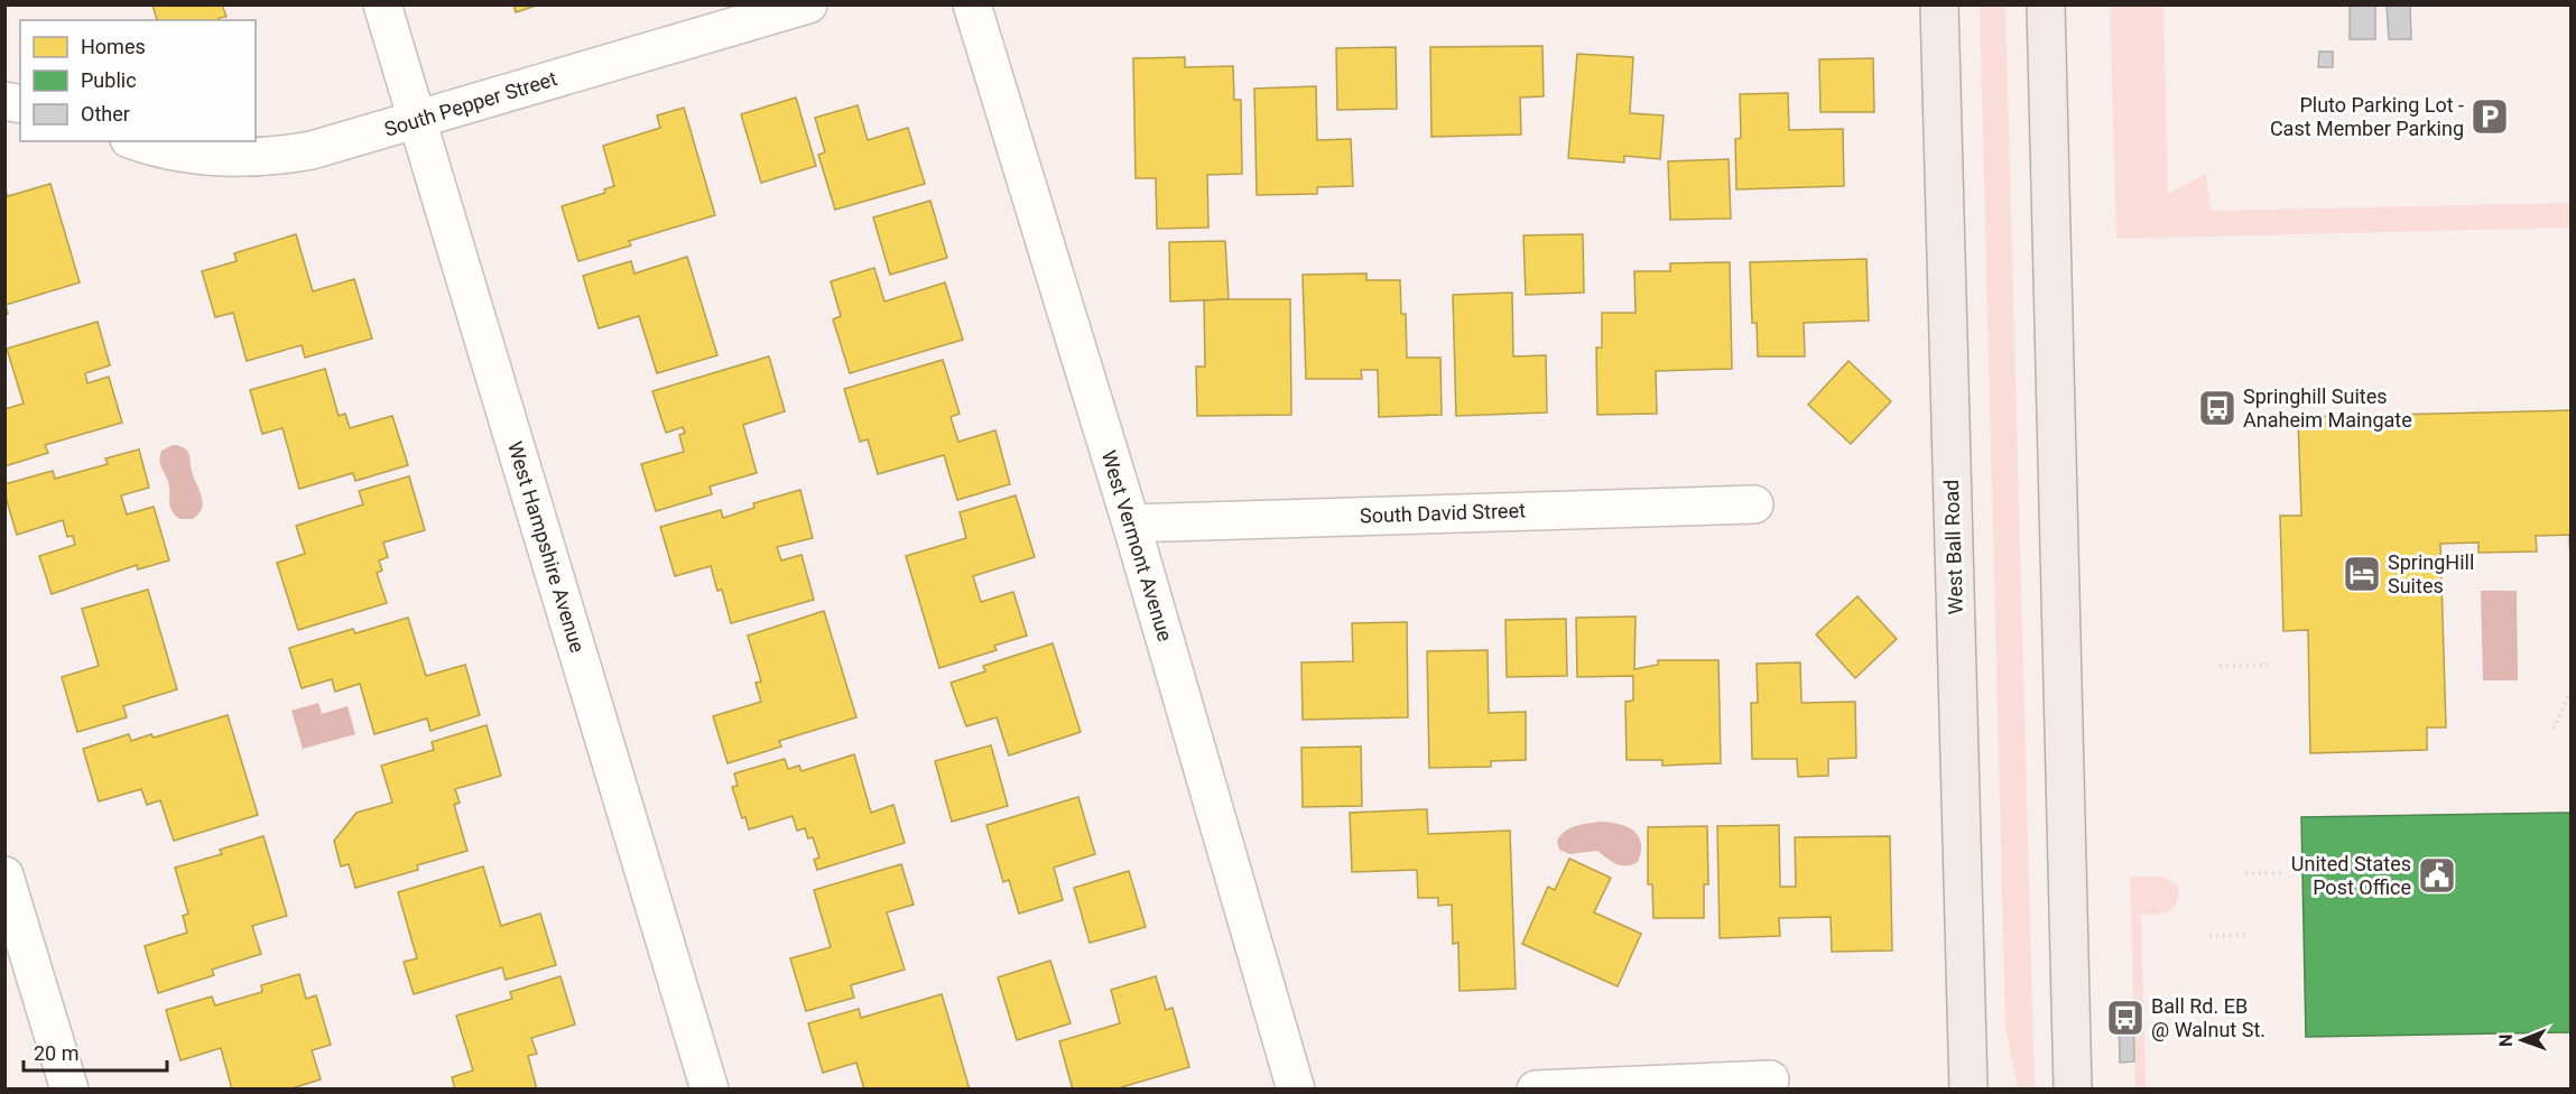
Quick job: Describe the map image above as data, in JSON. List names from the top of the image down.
{
  "streets": {
    "main road": ["West Ball Road"],
    "street": [
      "South Pepper Street",
      "South David Street",
      "West Vermont Avenue",
      "West Hampshire Avenue"
    ]
  },
  "crossings": [
    ["South Pepper Street", "West Hampshire Avenue"],
    ["South David Street", "West Vermont Avenue"]
  ],
  "places": {
    "parking": ["Pluto Parking Lot - Cast Member Parking"],
    "bus stop": ["Springhill Suites Anaheim Maingate", "Ball Rd. EB @ Walnut St."],
    "hotel": ["SpringHill Suites"],
    "public building": ["United States Post Office"]
  },
  "legend": ["Homes", "Public", "Other"],
  "scale_bar": "20 m",
  "north": "left"
}
